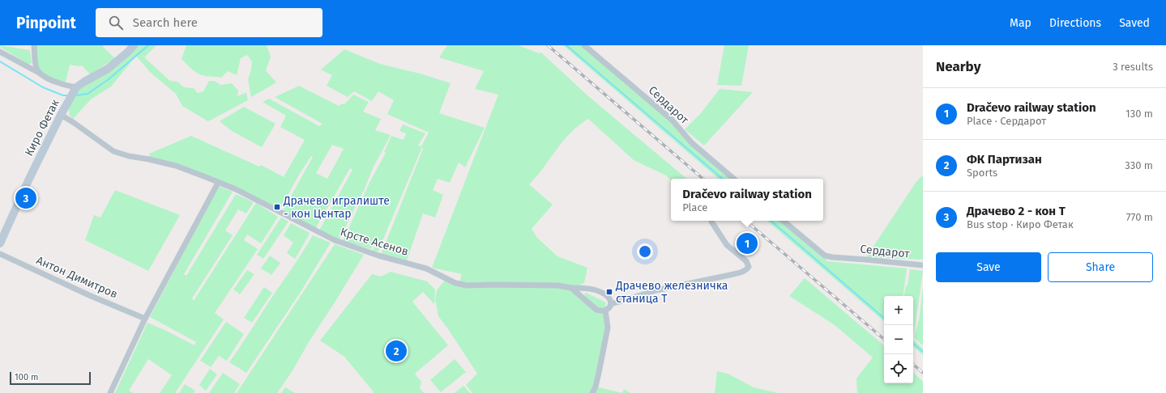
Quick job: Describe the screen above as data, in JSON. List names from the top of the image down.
{
  "streets": {
    "main road": ["Киро Фетак"],
    "street": ["Сердарот", "Крсте Асенов", "Антон Димитров"]
  },
  "crossings": [
    ["Киро Фетак", "Крсте Асенов"]
  ],
  "places": {
    "transit": ["Драчево игралиште - кон Центар", "Драчево железничка станица Т"]
  },
  "scale_bar": "100 m",
  "page": {
    "header": "Pinpoint",
    "search": "Search here",
    "nav": ["Map", "Directions", "Saved"],
    "heading": ["Nearby", "3 results"],
    "list": [
      {
        "mark": "1",
        "name": "Dračevo railway station",
        "note": "Place · Сердарот",
        "value": "130 m"
      },
      {
        "mark": "2",
        "name": "ФК Партизан",
        "note": "Sports",
        "value": "330 m"
      },
      {
        "mark": "3",
        "name": "Драчево 2 - кон T",
        "note": "Bus stop · Киро Фетак",
        "value": "770 m"
      }
    ],
    "popup": ["Dračevo railway station", "Place"],
    "pins": ["3", "1", "2"],
    "buttons": ["Save", "Share"],
    "map_buttons": ["+", "−"],
    "scale": "100 m"
  }
}
